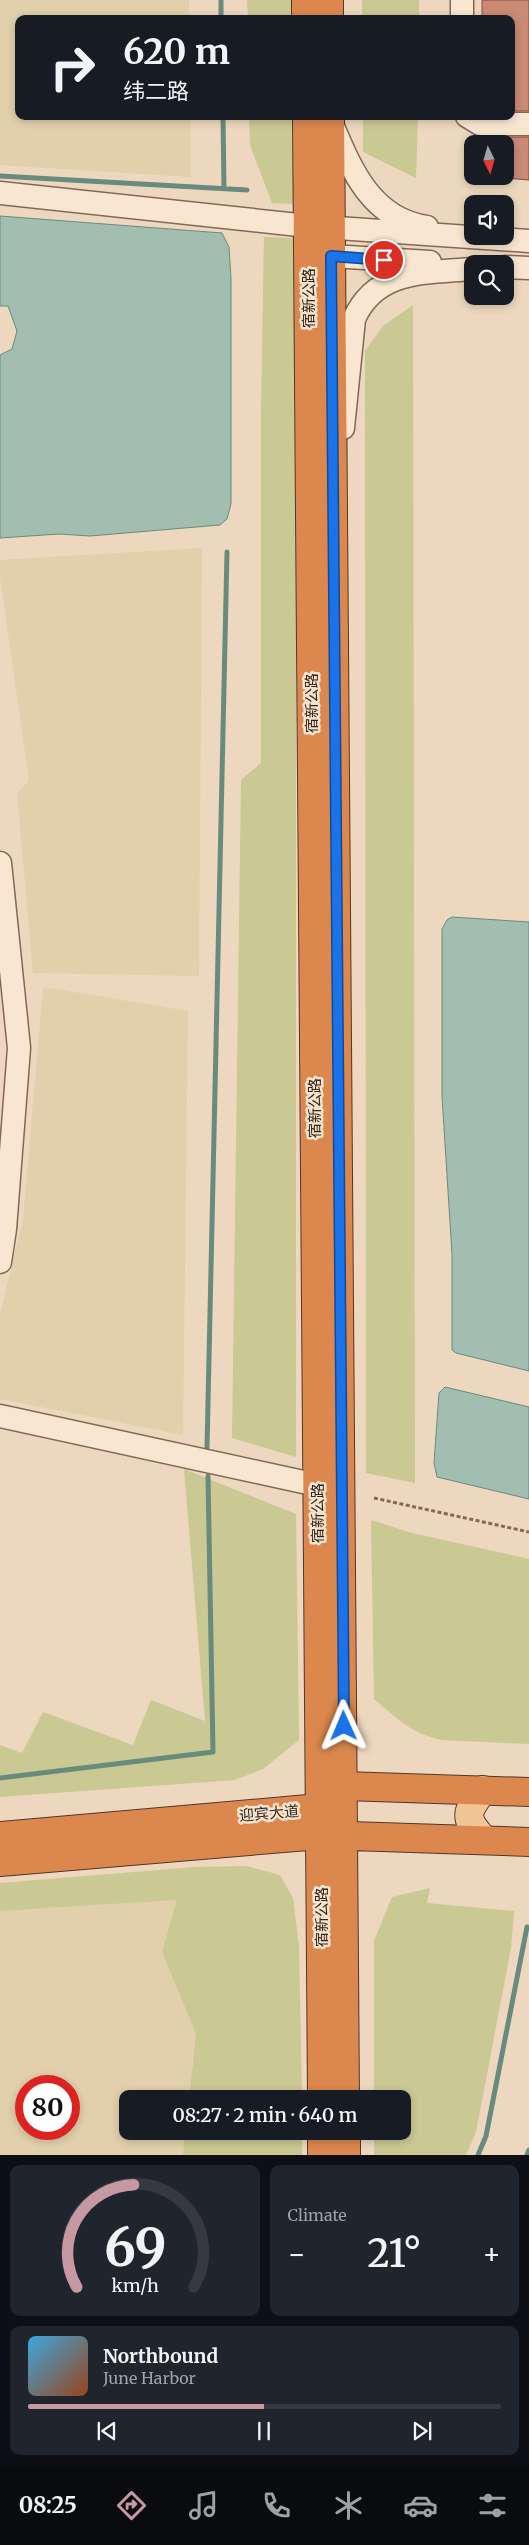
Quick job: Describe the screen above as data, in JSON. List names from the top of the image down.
{
  "streets": {
    "highway": ["宿新公路", "迎宾大道"]
  },
  "crossings": [
    ["宿新公路", "迎宾大道"]
  ],
  "north": "bottom",
  "page": {
    "turn": ["620 m", "纬二路"],
    "limit": "80",
    "trip": "08:27 · 2 min · 640 m",
    "tile": "Climate",
    "heat": ["−", "21°", "+"],
    "song": ["Northbound", "June Harbor"],
    "tabs": "08:25",
    "gauge": ["69", "km/h"]
  }
}
